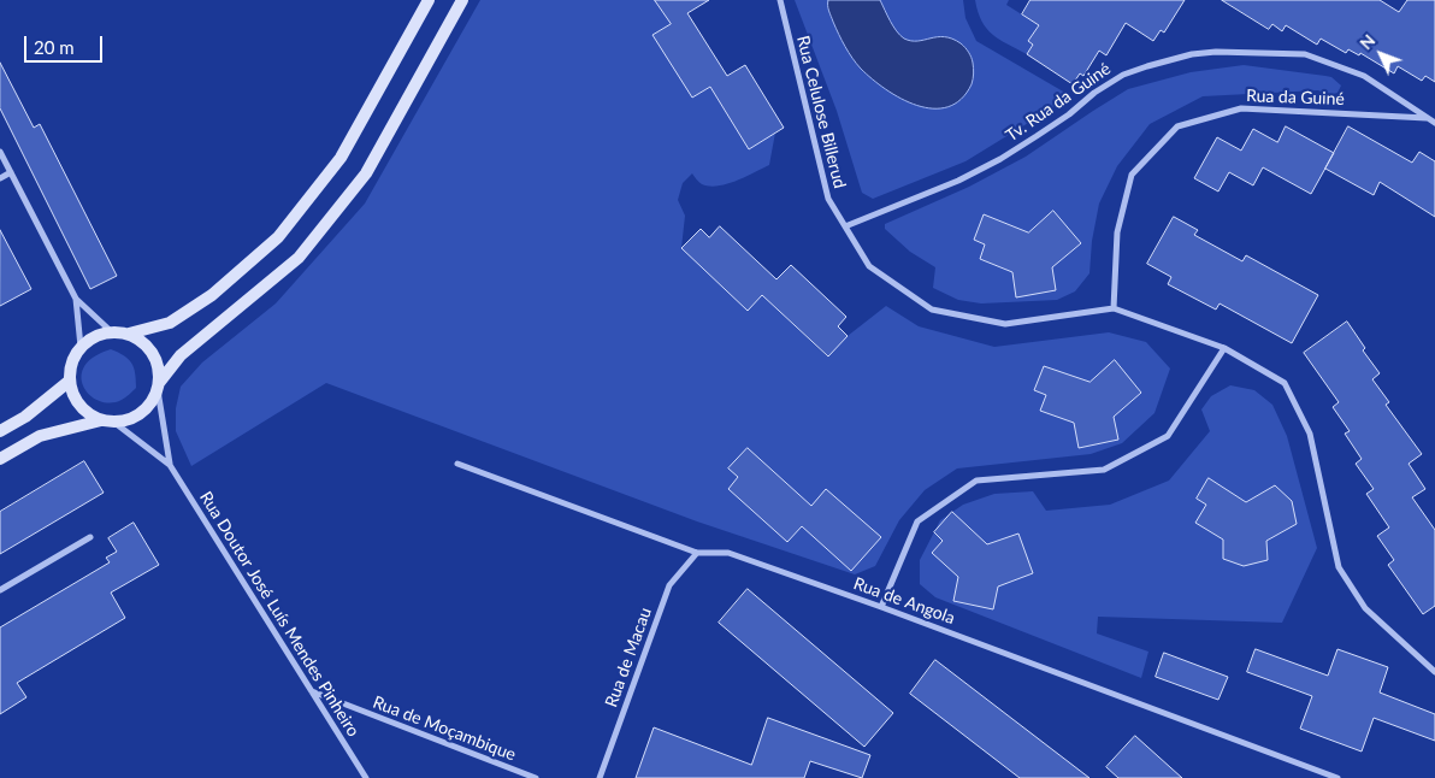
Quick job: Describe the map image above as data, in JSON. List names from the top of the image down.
{
  "streets": {
    "street": [
      "Rua da Guiné",
      "Tv. Rua da Guiné",
      "Rua Celulose Billerud",
      "Rua de Angola",
      "Rua Doutor José Luís Mendes Pinheiro",
      "Rua de Macau",
      "Rua de Moçambique"
    ]
  },
  "crossings": [
    ["Rua da Guiné", "Tv. Rua da Guiné"],
    ["Rua da Guiné", "Rua Celulose Billerud"],
    ["Tv. Rua da Guiné", "Rua Celulose Billerud"],
    ["Rua de Angola", "Rua de Macau"],
    ["Rua Doutor José Luís Mendes Pinheiro", "Rua de Moçambique"]
  ],
  "scale_bar": "20 m",
  "north": "top left"
}
